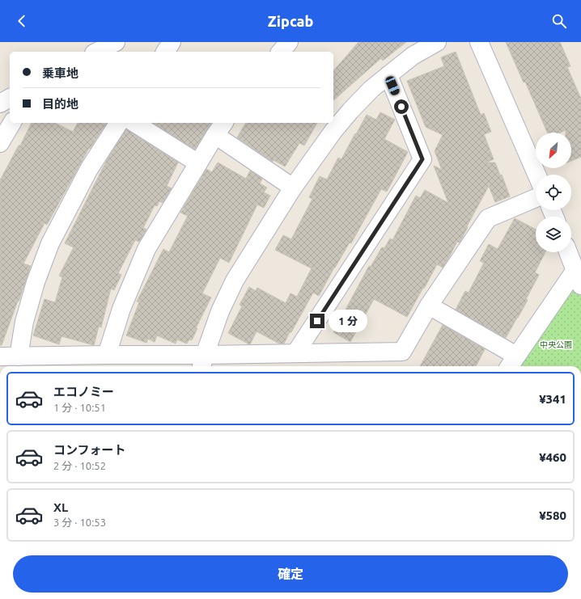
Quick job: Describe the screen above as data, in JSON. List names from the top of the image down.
{
  "parks": ["中央公園"],
  "north": "bottom left",
  "page": {
    "header": "Zipcab",
    "banner": ["乗車地", "目的地"],
    "bubble": "1 分",
    "list": [
      {
        "name": "エコノミー",
        "note": "1 分 · 10:51",
        "value": "¥341"
      },
      {
        "name": "コンフォート",
        "note": "2 分 · 10:52",
        "value": "¥460"
      },
      {
        "name": "XL",
        "note": "3 分 · 10:53",
        "value": "¥580"
      }
    ],
    "buttons": "確定"
  }
}
